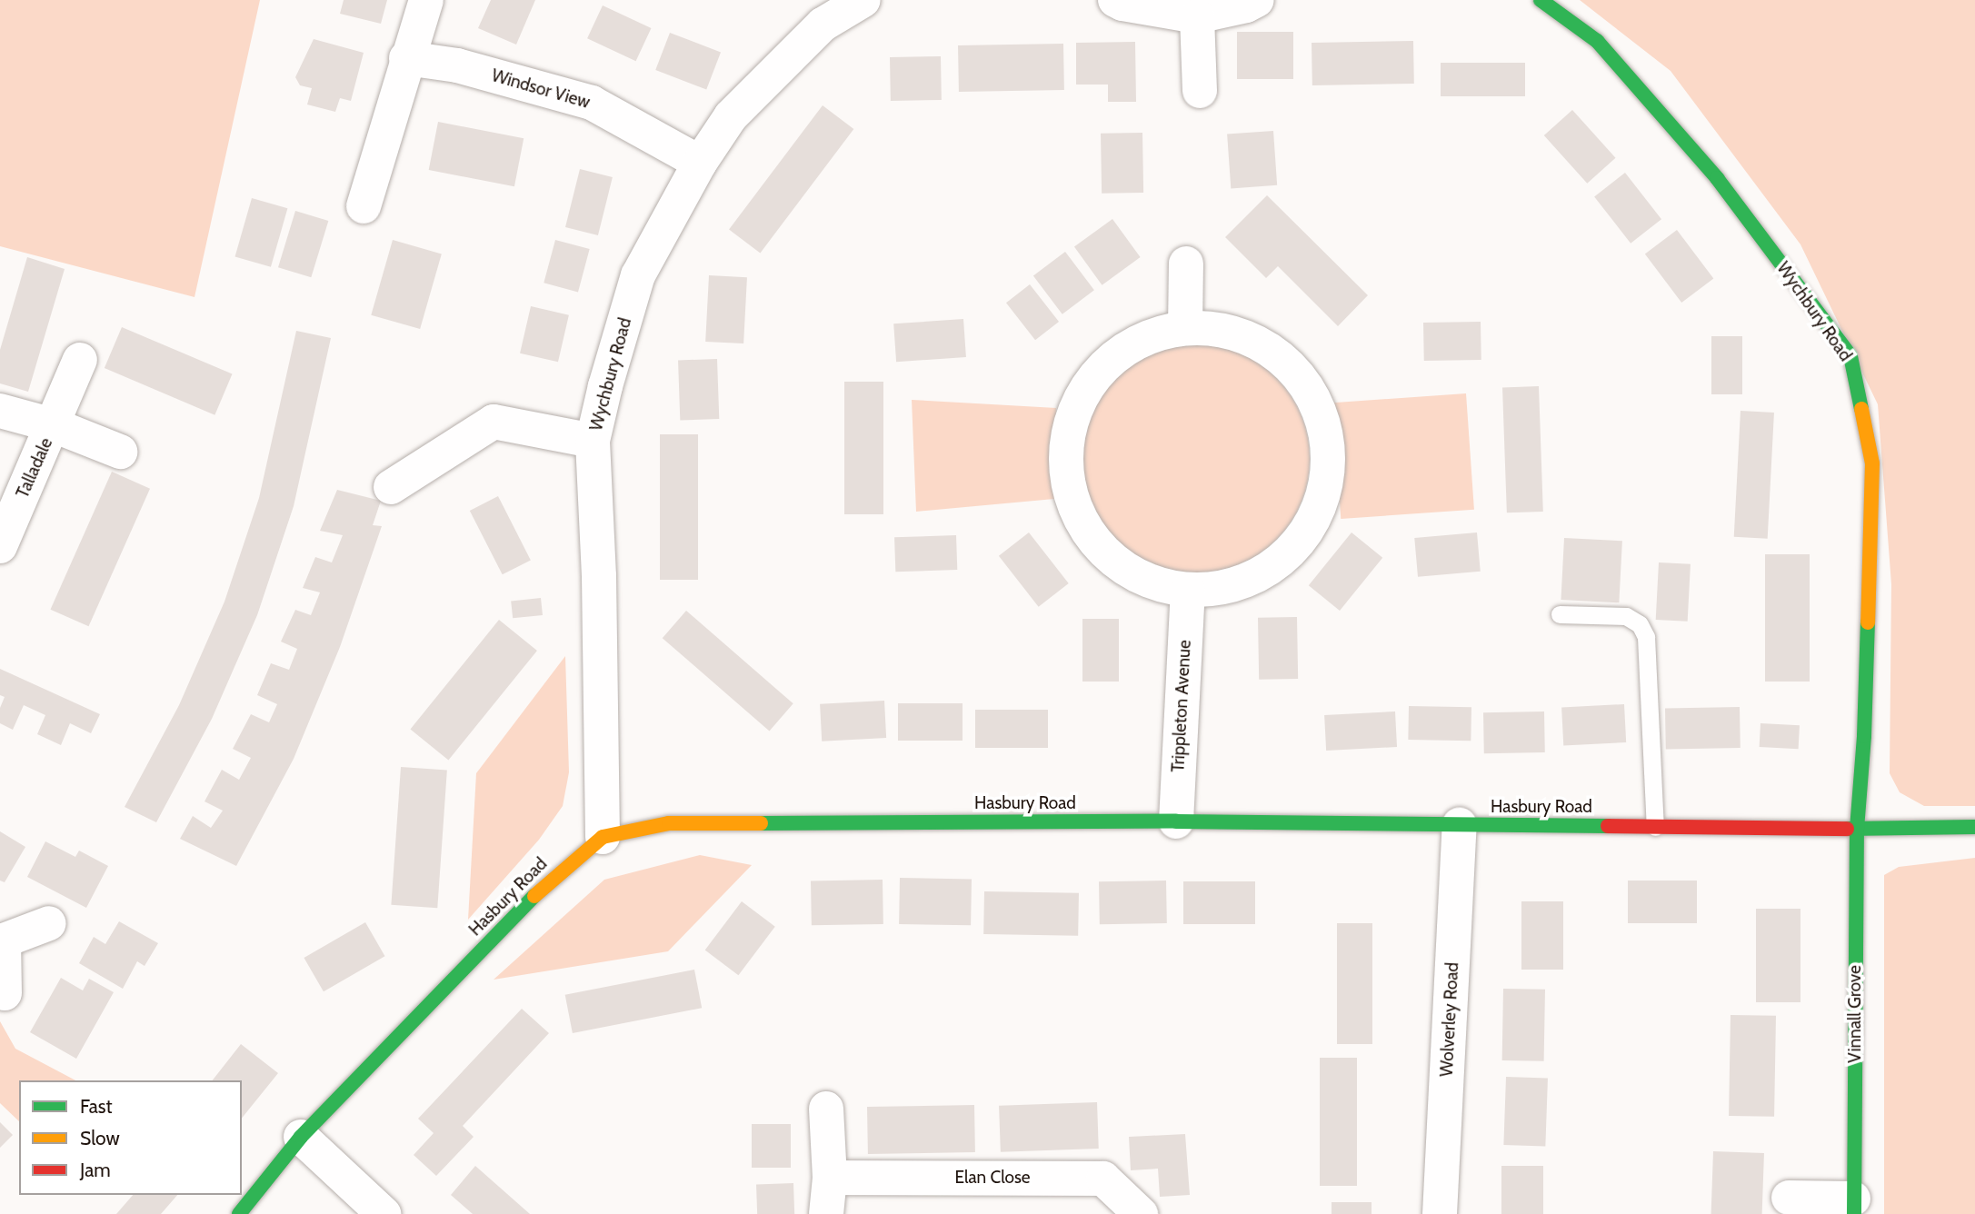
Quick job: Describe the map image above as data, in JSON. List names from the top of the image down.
{
  "streets": {
    "street": [
      "Windsor View",
      "Wychbury Road",
      "Talladale",
      "Trippleton Avenue",
      "Hasbury Road",
      "Vinnall Grove",
      "Wolverley Road",
      "Elan Close"
    ]
  },
  "crossings": [
    ["Windsor View", "Wychbury Road"],
    ["Wychbury Road", "Hasbury Road"],
    ["Wychbury Road", "Vinnall Grove"],
    ["Trippleton Avenue", "Hasbury Road"],
    ["Hasbury Road", "Vinnall Grove"],
    ["Hasbury Road", "Wolverley Road"]
  ],
  "legend": ["Fast", "Slow", "Jam"]
}
